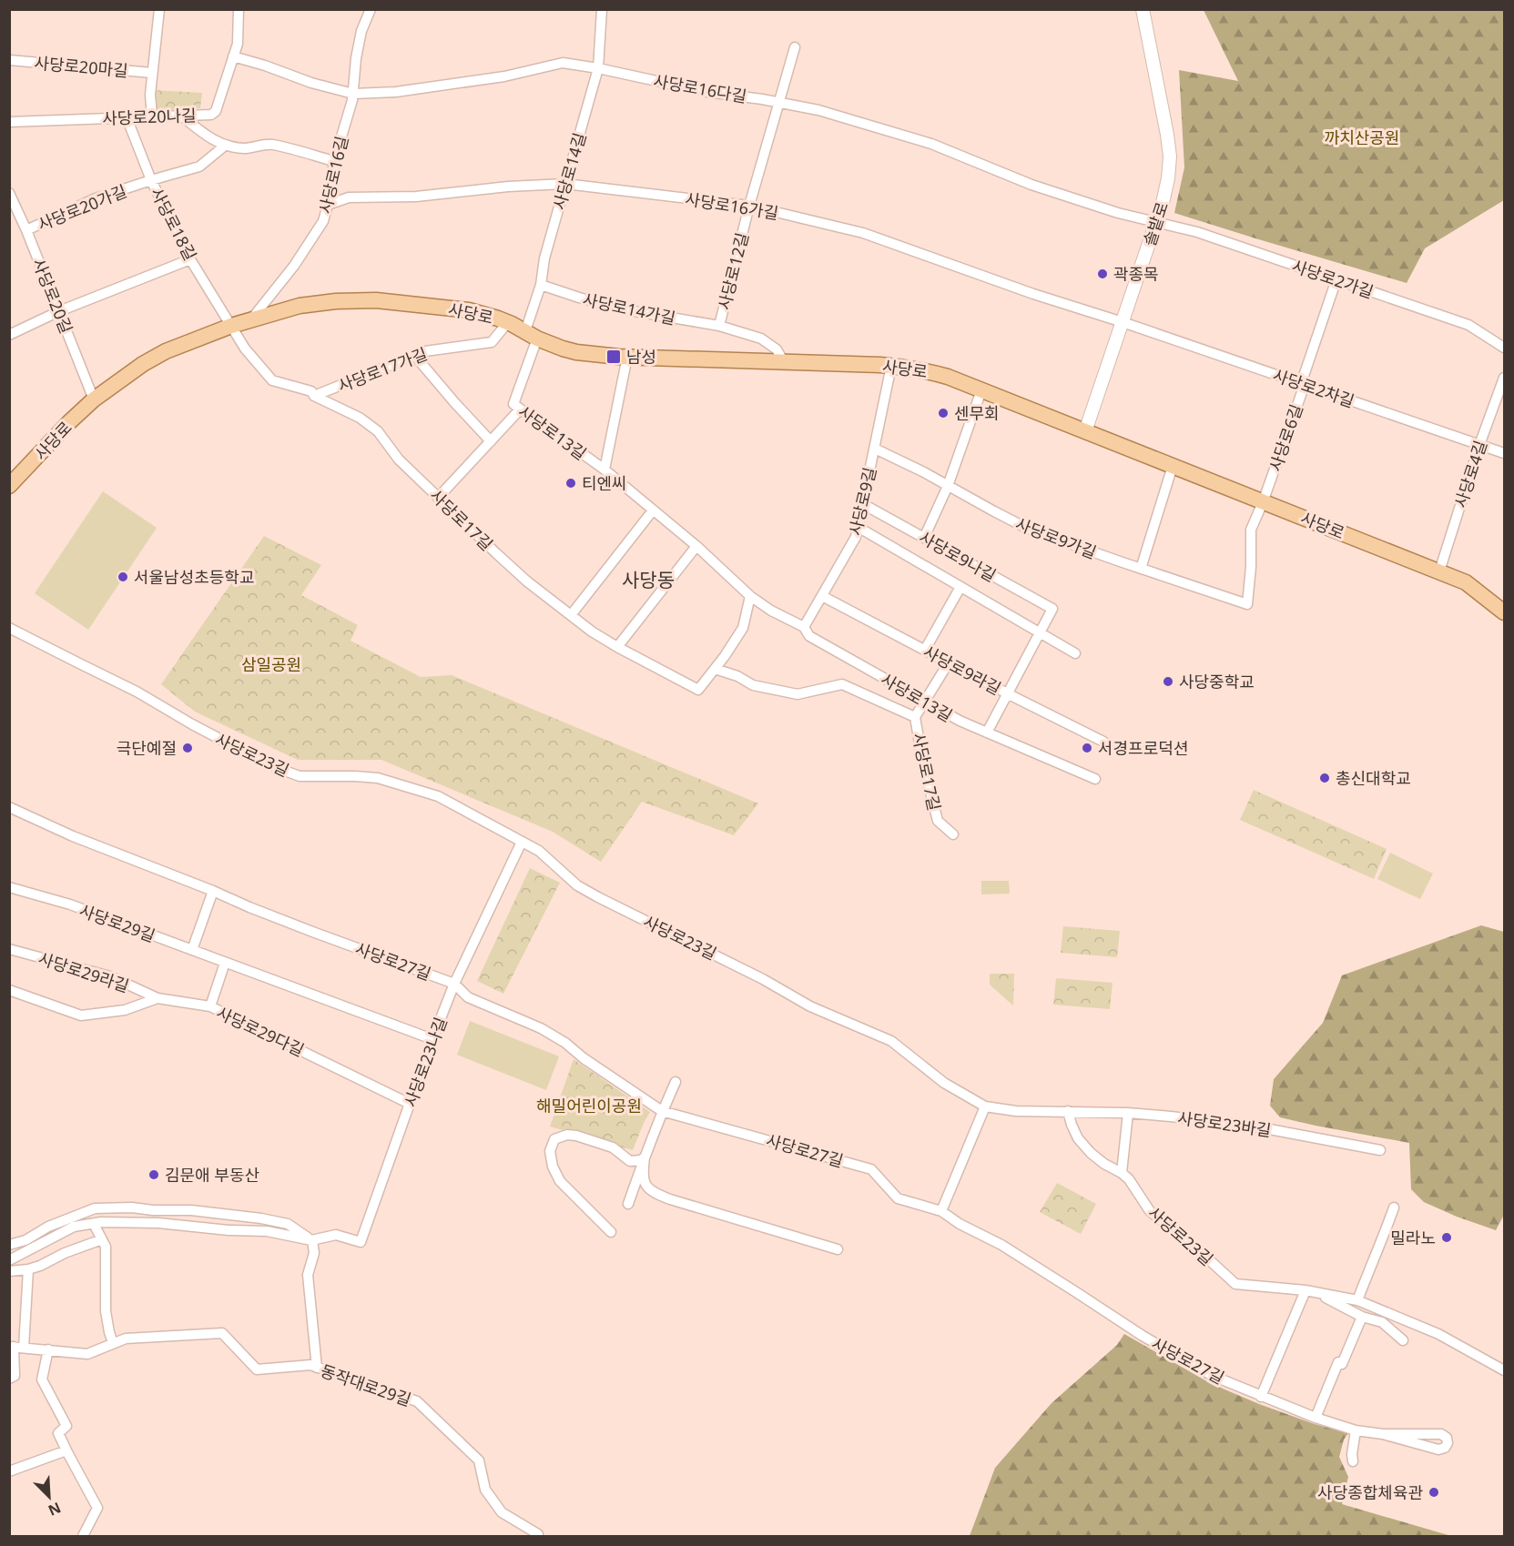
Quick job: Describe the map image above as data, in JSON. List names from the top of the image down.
{
  "streets": {
    "main road": ["사당로"],
    "street": [
      "사당로20마길",
      "사당로16다길",
      "사당로20나길",
      "사당로14길",
      "사당로16길",
      "사당로16가길",
      "사당로20가길",
      "사당로18길",
      "솔밭로",
      "사당로12길",
      "사당로2가길",
      "사당로20길",
      "사당로14가길",
      "사당로17가길",
      "사당로2차길",
      "사당로13길",
      "사당로6길",
      "사당로4길",
      "사당로9길",
      "사당로17길",
      "사당로9가길",
      "사당로9나길",
      "사당로9라길",
      "사당로23길",
      "사당로29길",
      "사당로27길",
      "사당로29라길",
      "사당로29다길",
      "사당로23나길",
      "사당로23바길",
      "동작대로29길"
    ]
  },
  "crossings": [
    ["사당로16다길", "사당로20나길"],
    ["사당로16다길", "사당로14길"],
    ["사당로16다길", "사당로16길"],
    ["사당로16다길", "솔밭로"],
    ["사당로16다길", "사당로12길"],
    ["사당로16다길", "사당로2가길"],
    ["사당로20나길", "사당로18길"],
    ["사당로14길", "사당로16가길"],
    ["사당로14길", "사당로14가길"],
    ["사당로14길", "사당로"],
    ["사당로14길", "사당로13길"],
    ["사당로16길", "사당로16가길"],
    ["사당로16길", "사당로"],
    ["사당로16가길", "솔밭로"],
    ["사당로16가길", "사당로12길"],
    ["사당로16가길", "사당로2차길"],
    ["사당로20가길", "사당로18길"],
    ["사당로20가길", "사당로20길"],
    ["사당로18길", "사당로"],
    ["사당로18길", "사당로17길"],
    ["솔밭로", "사당로2가길"],
    ["솔밭로", "사당로"],
    ["솔밭로", "사당로2차길"],
    ["사당로12길", "사당로14가길"],
    ["사당로12길", "사당로"],
    ["사당로2가길", "사당로6길"],
    ["사당로20길", "사당로"],
    ["사당로", "사당로17가길"],
    ["사당로", "사당로13길"],
    ["사당로", "사당로6길"],
    ["사당로", "사당로4길"],
    ["사당로", "사당로9길"],
    ["사당로", "사당로17길"],
    ["사당로17가길", "사당로17길"],
    ["사당로2차길", "사당로6길"],
    ["사당로2차길", "사당로4길"],
    ["사당로13길", "사당로9길"],
    ["사당로6길", "사당로9가길"],
    ["사당로9길", "사당로9가길"],
    ["사당로9길", "사당로9나길"],
    ["사당로9길", "사당로9라길"],
    ["사당로23길", "사당로23나길"],
    ["사당로23길", "사당로23바길"],
    ["사당로29길", "사당로23나길"],
    ["사당로27길", "사당로23나길"],
    ["사당로29라길", "사당로29다길"],
    ["사당로29다길", "사당로23나길"]
  ],
  "districts": ["사당동"],
  "parks": ["까치산공원", "삼일공원", "해밀어린이공원"],
  "places": {
    "other": [
      "곽종목",
      "센무회",
      "티엔씨",
      "서울남성초등학교",
      "사당중학교",
      "극단예절",
      "서경프로덕션",
      "총신대학교",
      "김문애 부동산",
      "밀라노",
      "사당종합체육관"
    ],
    "transit": ["남성"]
  },
  "north": "bottom right"
}
